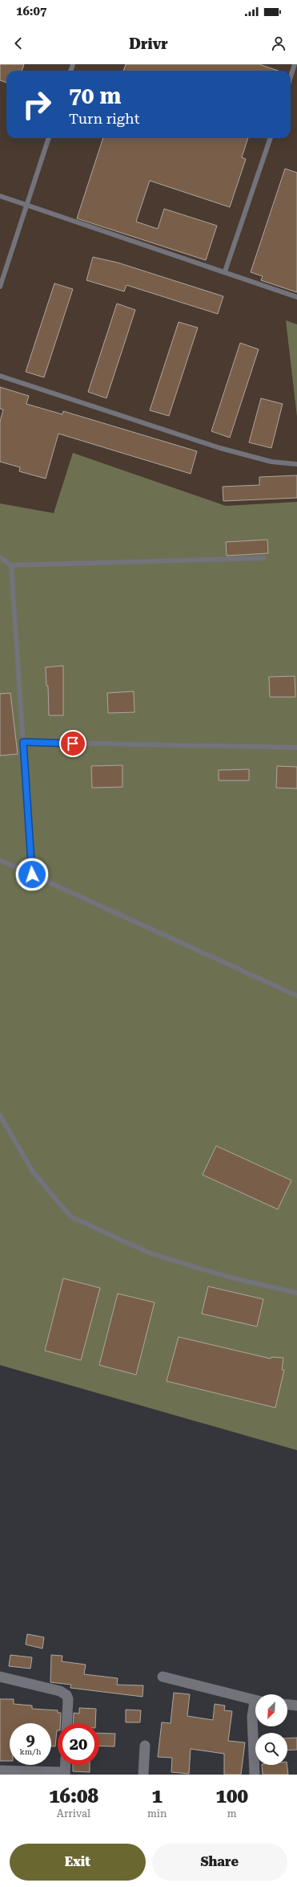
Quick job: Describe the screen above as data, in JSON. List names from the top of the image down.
{
  "north": "bottom left",
  "page": {
    "status": "16:07",
    "header": "Drivr",
    "turn": ["70 m", "Turn right"],
    "speed": "9 km/h",
    "limit": "20",
    "eta": [
      "16:08",
      "Arrival",
      "1",
      "min",
      "100",
      "m"
    ],
    "buttons": ["Exit", "Share"]
  }
}
